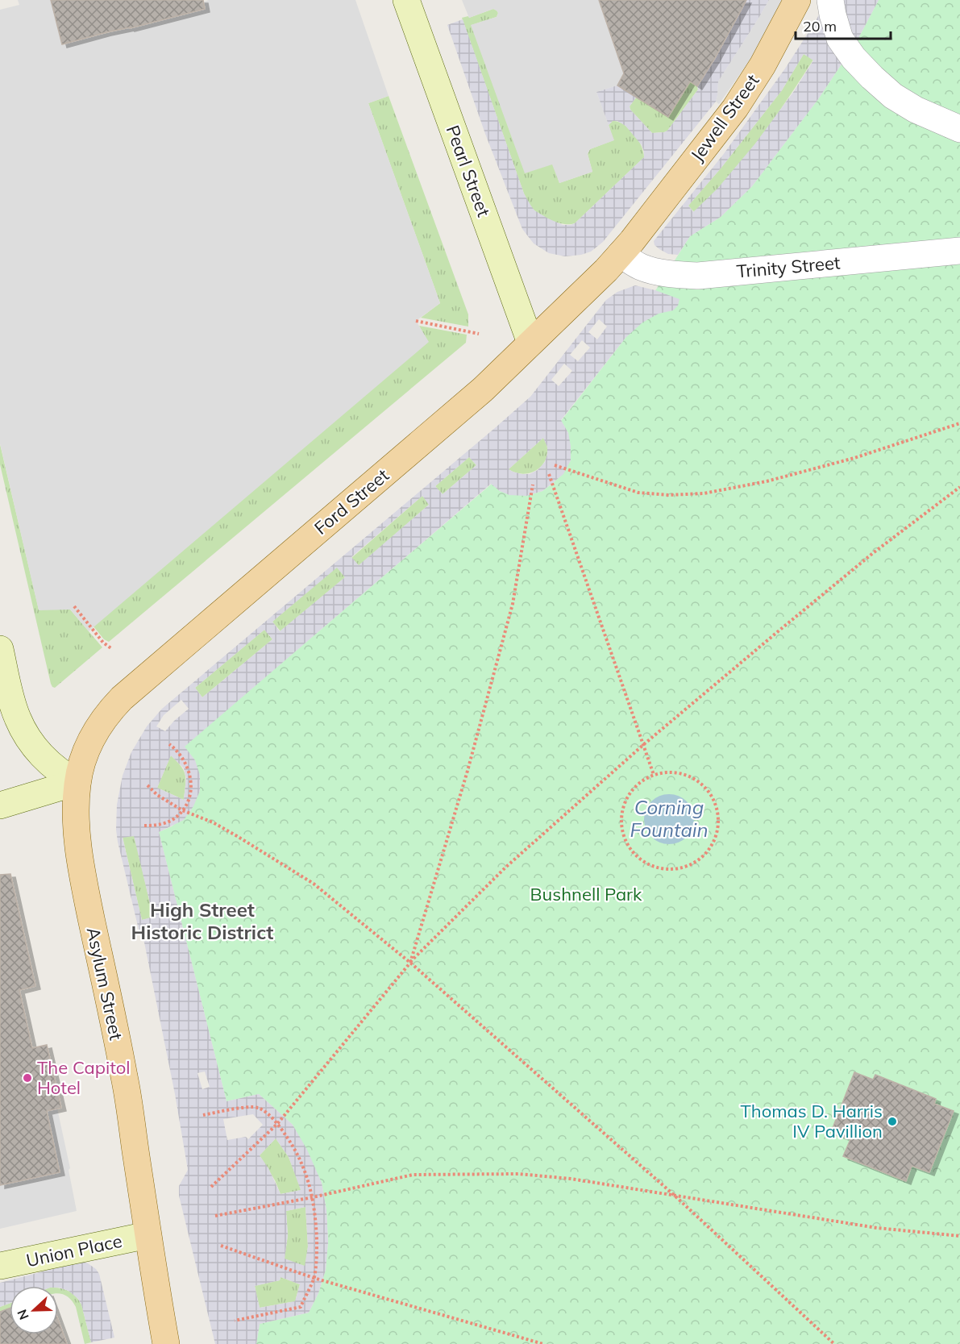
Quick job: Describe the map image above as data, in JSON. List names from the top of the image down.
{
  "streets": {
    "main road": [
      "Jewell Street",
      "Pearl Street",
      "Ford Street",
      "Asylum Street",
      "Union Place"
    ],
    "street": ["Trinity Street"]
  },
  "crossings": [
    ["Jewell Street", "Ford Street"],
    ["Pearl Street", "Ford Street"],
    ["Trinity Street", "Ford Street"],
    ["Ford Street", "Asylum Street"],
    ["Asylum Street", "Union Place"]
  ],
  "districts": ["High Street Historic District"],
  "water": ["Corning Fountain"],
  "parks": ["Bushnell Park"],
  "places": ["The Capitol Hotel", "Thomas D. Harris IV Pavillion"],
  "scale_bar": "20 m",
  "north": "left"
}
